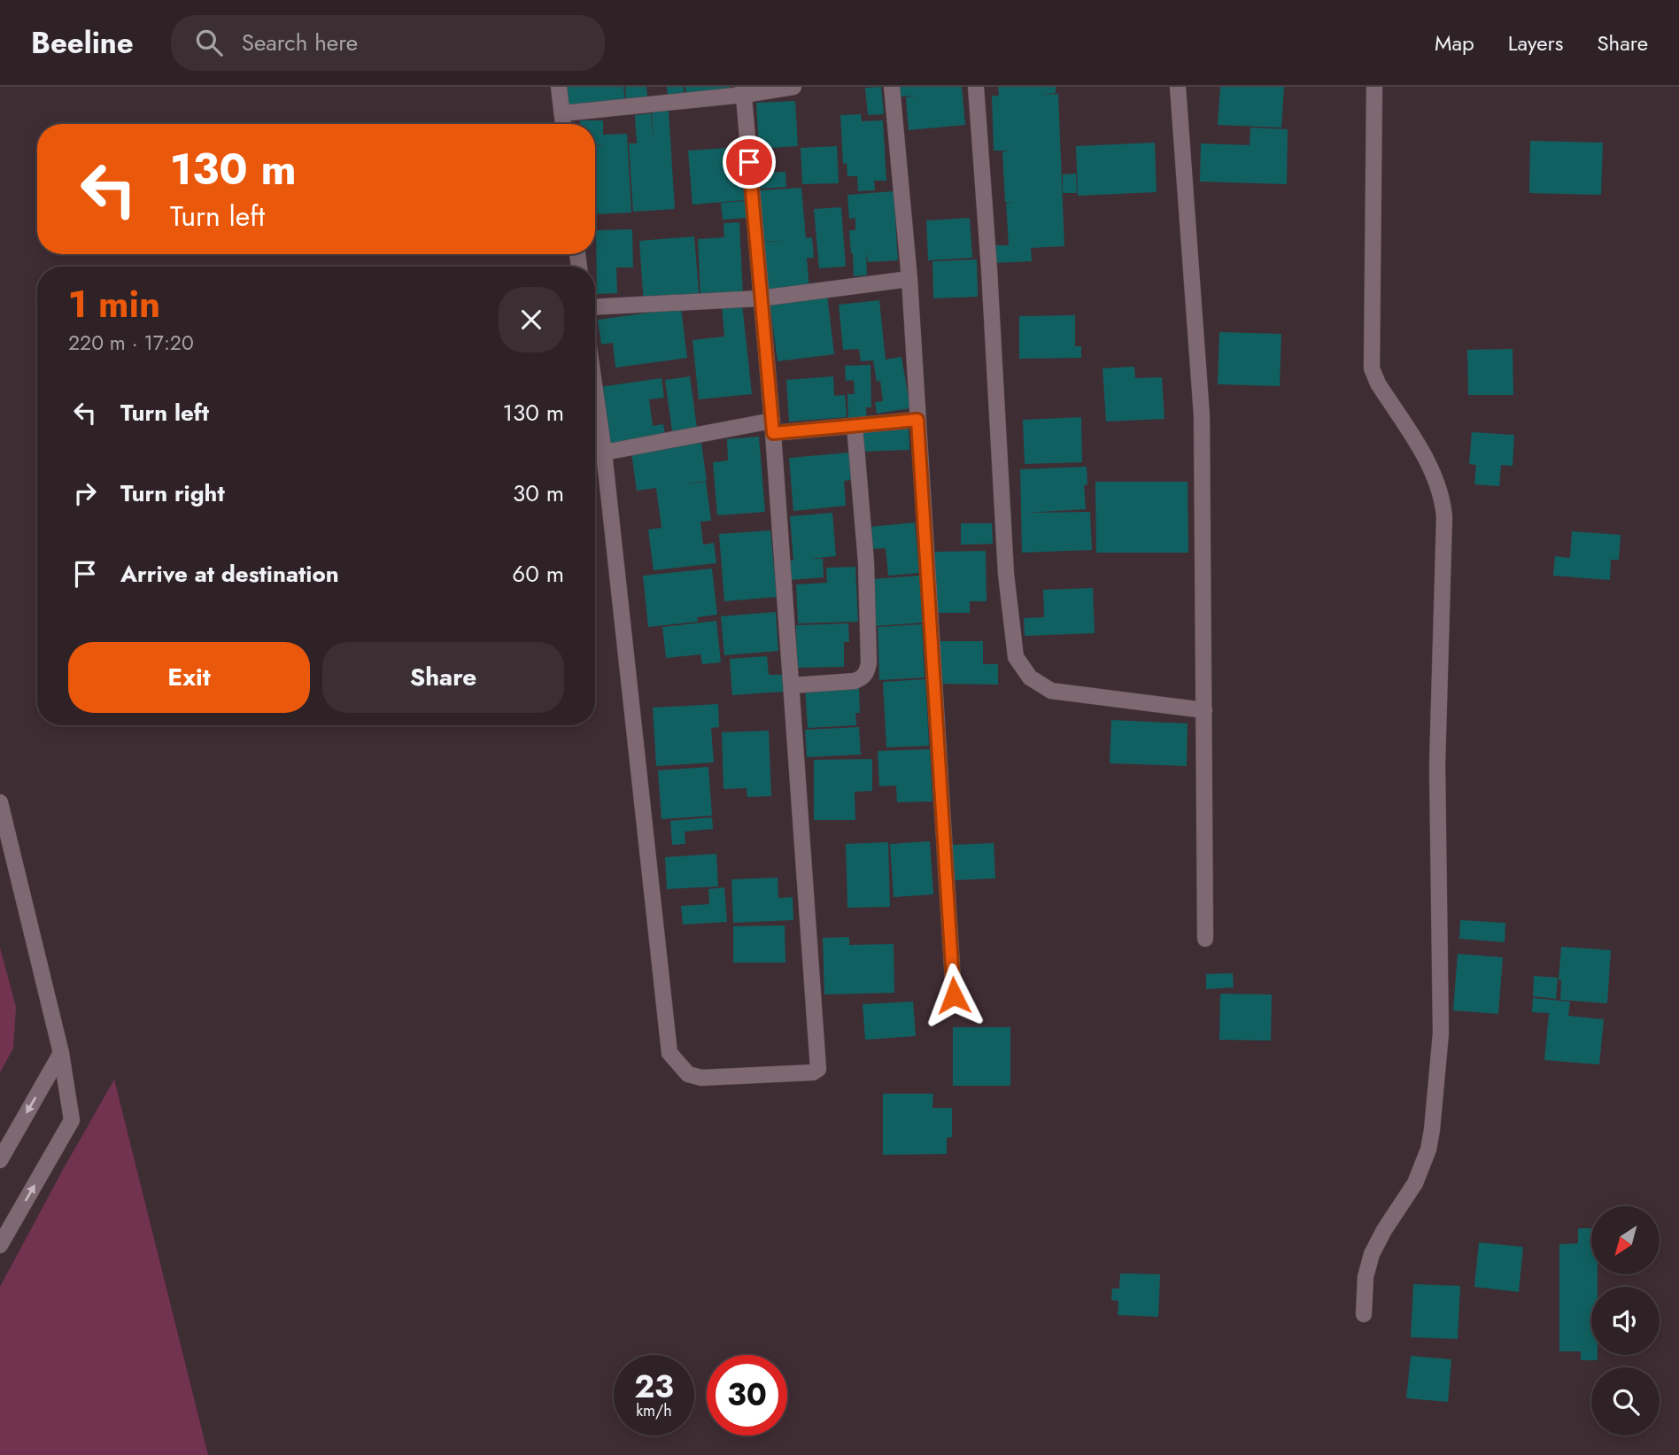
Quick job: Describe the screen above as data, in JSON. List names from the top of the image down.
{
  "north": "bottom left",
  "page": {
    "header": "Beeline",
    "search": "Search here",
    "nav": ["Map", "Layers", "Share"],
    "turn": ["130 m", "Turn left"],
    "heading": ["1 min", "220 m · 17:20"],
    "list": [
      {
        "name": "Turn left",
        "value": "130 m"
      },
      {
        "name": "Turn right",
        "value": "30 m"
      },
      {
        "name": "Arrive at destination",
        "value": "60 m"
      }
    ],
    "buttons": ["Exit", "Share"],
    "speed": "23 km/h",
    "limit": "30"
  }
}
